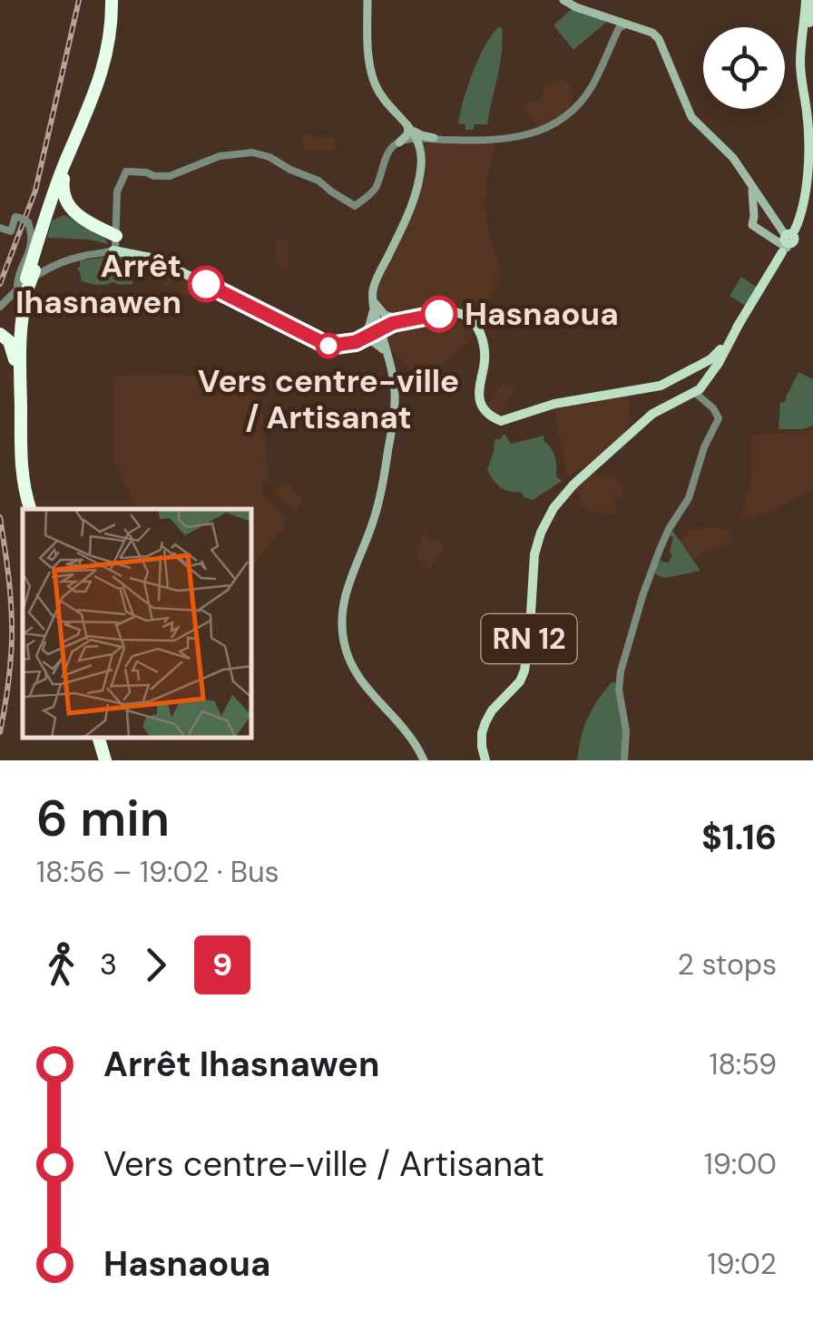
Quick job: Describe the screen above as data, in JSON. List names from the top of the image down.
{
  "streets": {
    "main road": ["RN 12"]
  },
  "places": ["Arrêt Ihasnawen", "Hasnaoua", "Vers centre-ville / Artisanat"],
  "lines": ["bus line 9"],
  "page": {
    "heading": ["6 min", "18:56 – 19:02 · Bus", "$1.16"],
    "legs": ["3", "9", "2 stops"],
    "list": [
      {
        "name": "Arrêt Ihasnawen",
        "value": "18:59"
      },
      {
        "name": "Vers centre-ville / Artisanat",
        "value": "19:00"
      },
      {
        "name": "Hasnaoua",
        "value": "19:02"
      }
    ]
  }
}
